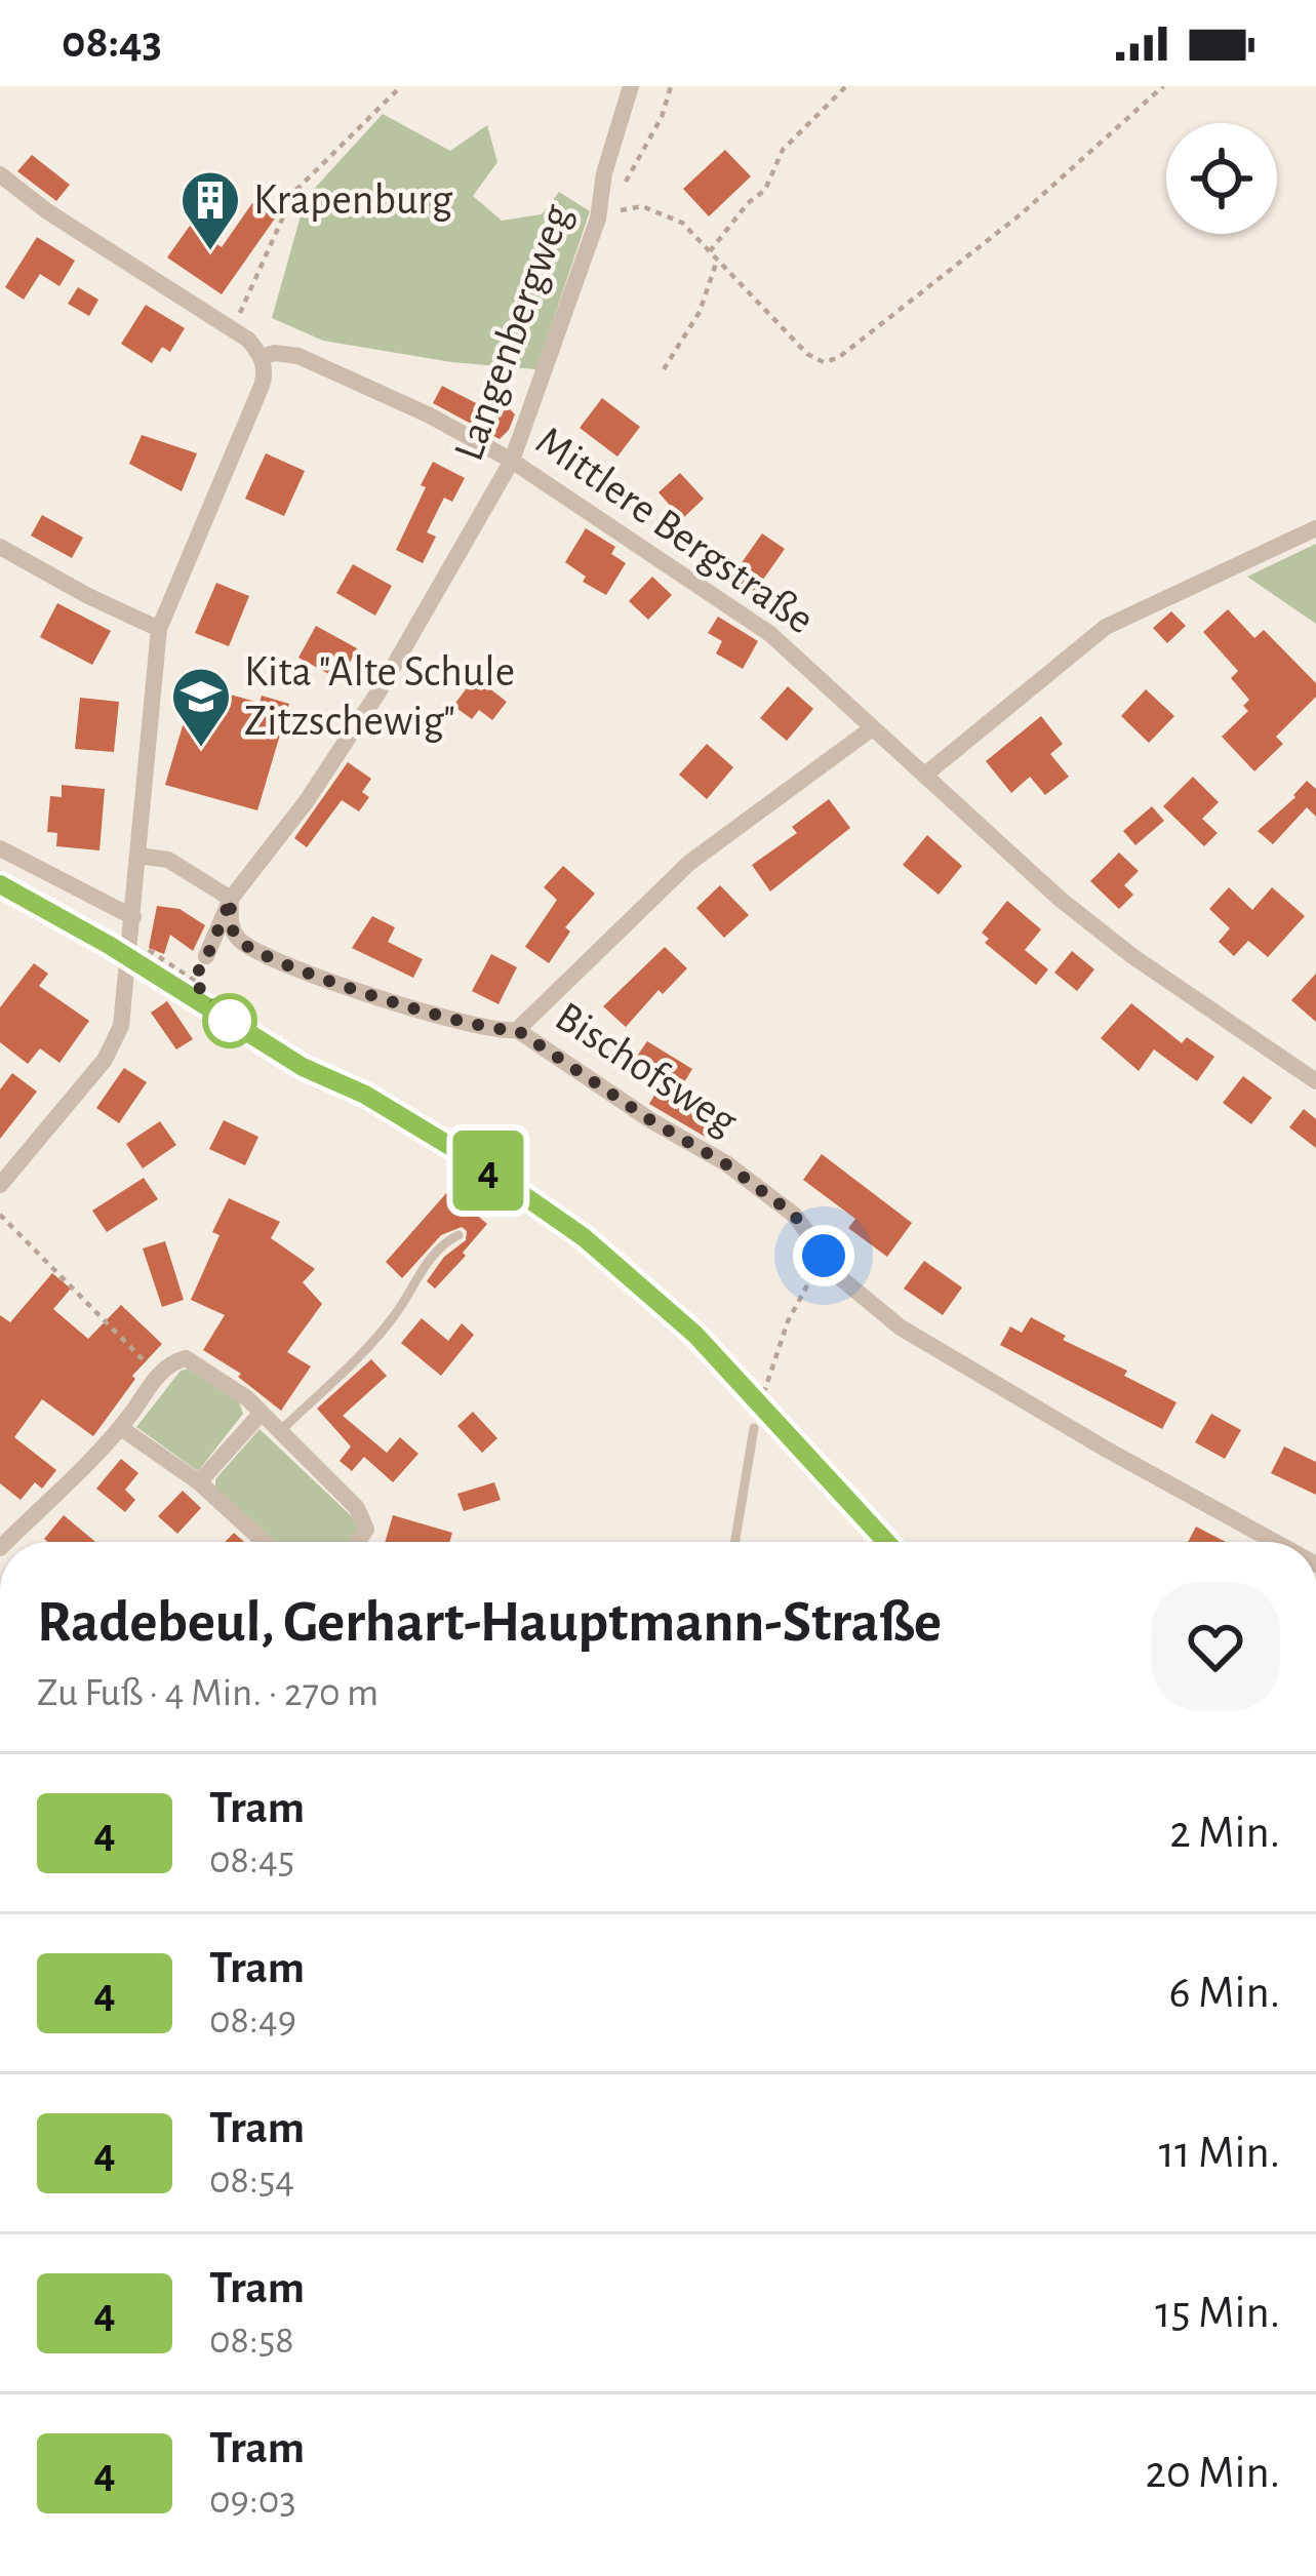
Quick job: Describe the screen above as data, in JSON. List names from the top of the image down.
{
  "streets": {
    "street": ["Langenbergweg", "Mittlere Bergstraße", "Bischofsweg"]
  },
  "crossings": [
    ["Langenbergweg", "Mittlere Bergstraße"],
    ["Langenbergweg", "Bischofsweg"]
  ],
  "places": {
    "building": ["Krapenburg"],
    "school or university": ["Kita \"Alte Schule Zitzschewig\""]
  },
  "lines": ["tram line 4"],
  "page": {
    "status": "08:43",
    "on_map": "4",
    "heading": ["Radebeul, Gerhart-Hauptmann-Straße", "Zu Fuß · 4 Min. · 270 m"],
    "list": [
      {
        "mark": "4",
        "name": "Tram",
        "note": "08:45",
        "value": "2 Min."
      },
      {
        "mark": "4",
        "name": "Tram",
        "note": "08:49",
        "value": "6 Min."
      },
      {
        "mark": "4",
        "name": "Tram",
        "note": "08:54",
        "value": "11 Min."
      },
      {
        "mark": "4",
        "name": "Tram",
        "note": "08:58",
        "value": "15 Min."
      },
      {
        "mark": "4",
        "name": "Tram",
        "note": "09:03",
        "value": "20 Min."
      }
    ]
  }
}
